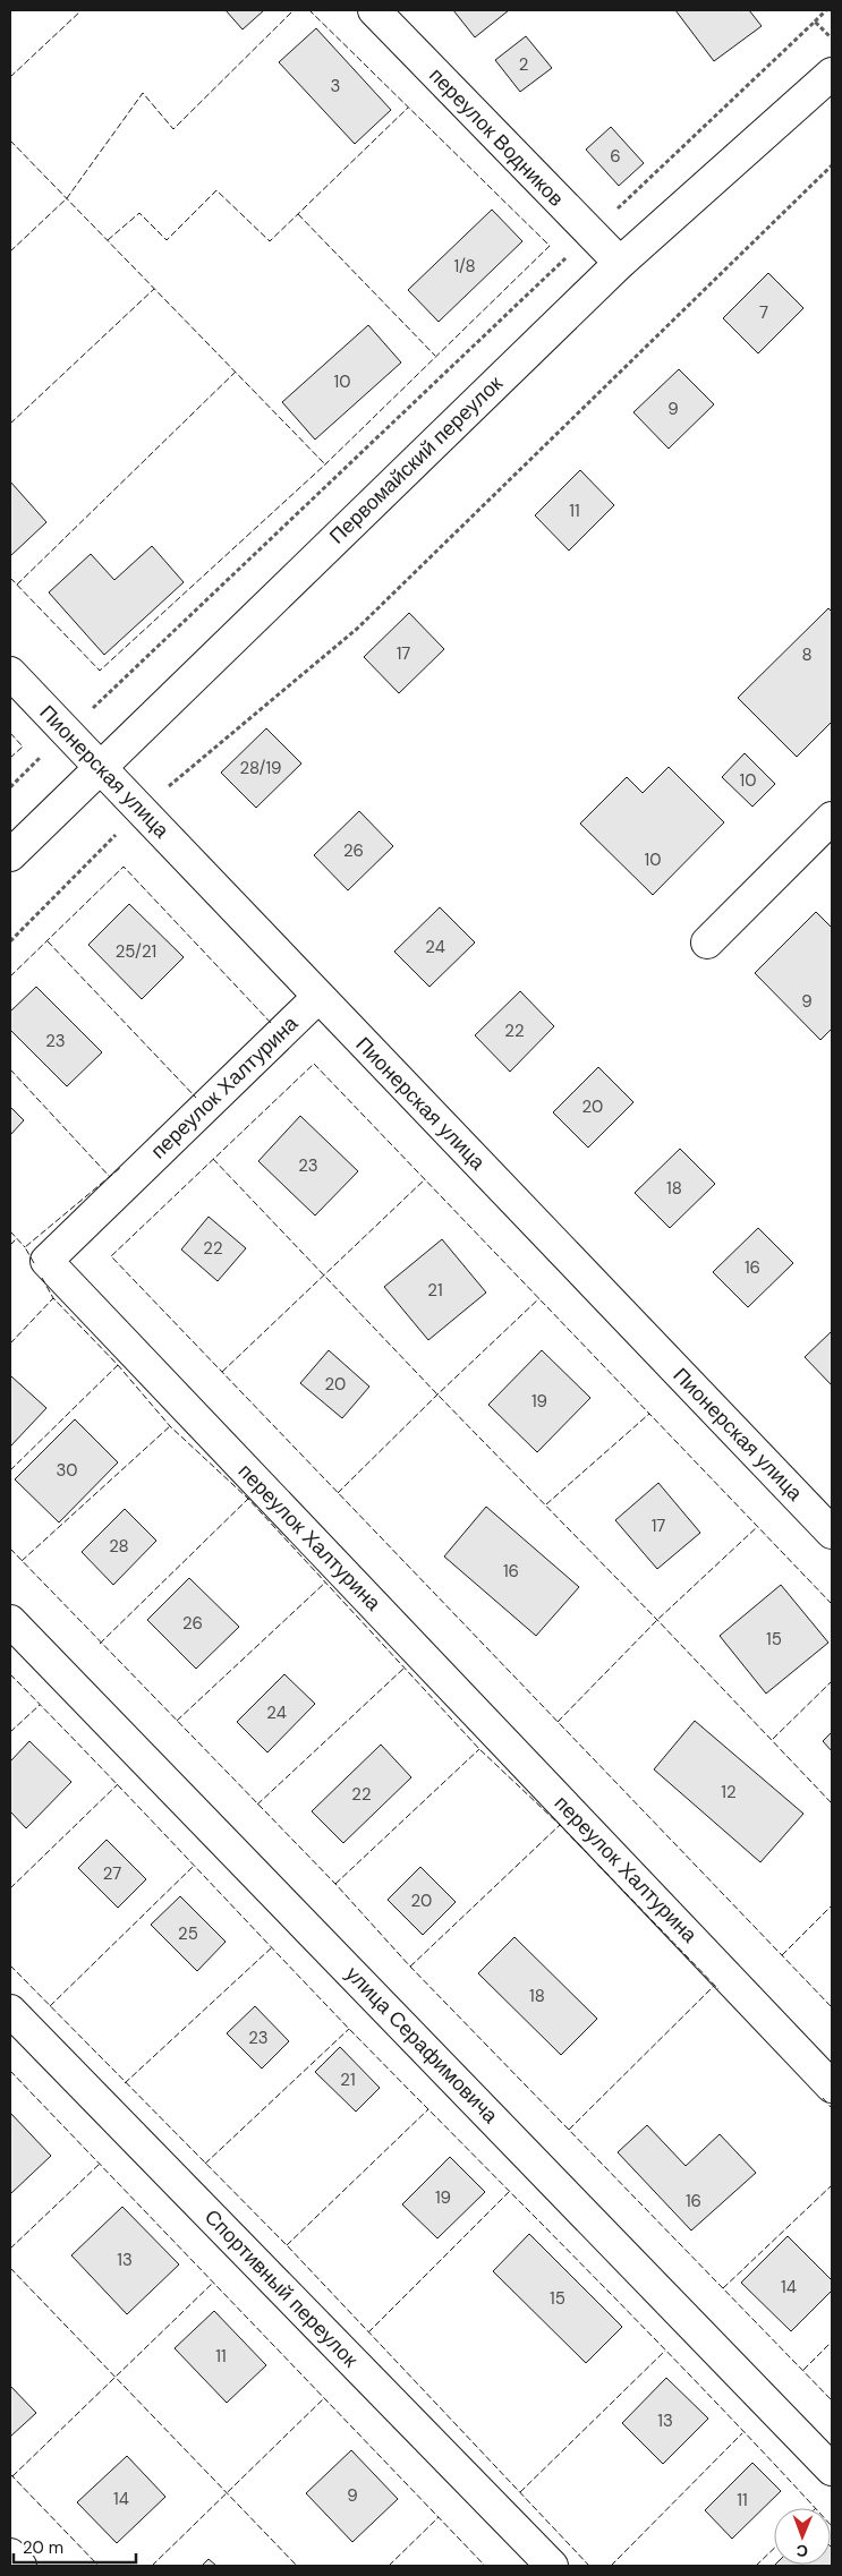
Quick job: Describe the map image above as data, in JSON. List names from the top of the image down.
{
  "streets": {
    "street": [
      "переулок Водников",
      "Первомайский переулок",
      "Пионерская улица",
      "переулок Халтурина",
      "улица Серафимовича",
      "Спортивный переулок"
    ]
  },
  "crossings": [
    ["переулок Водников", "Первомайский переулок"],
    ["Первомайский переулок", "Пионерская улица"],
    ["Пионерская улица", "переулок Халтурина"]
  ],
  "house_numbers": [
    "2",
    "3",
    "6",
    "1/8",
    "7",
    "10",
    "9",
    "11",
    "17",
    "8",
    "28/19",
    "10",
    "26",
    "10",
    "24",
    "25/21",
    "9",
    "22",
    "23",
    "20",
    "23",
    "18",
    "22",
    "16",
    "21",
    "20",
    "19",
    "30",
    "17",
    "28",
    "16",
    "26",
    "15",
    "24",
    "12",
    "22",
    "27",
    "20",
    "25",
    "18",
    "23",
    "21",
    "19",
    "16",
    "13",
    "14",
    "15",
    "11",
    "13",
    "9",
    "14",
    "11"
  ],
  "scale_bar": "20 m",
  "north": "bottom"
}
